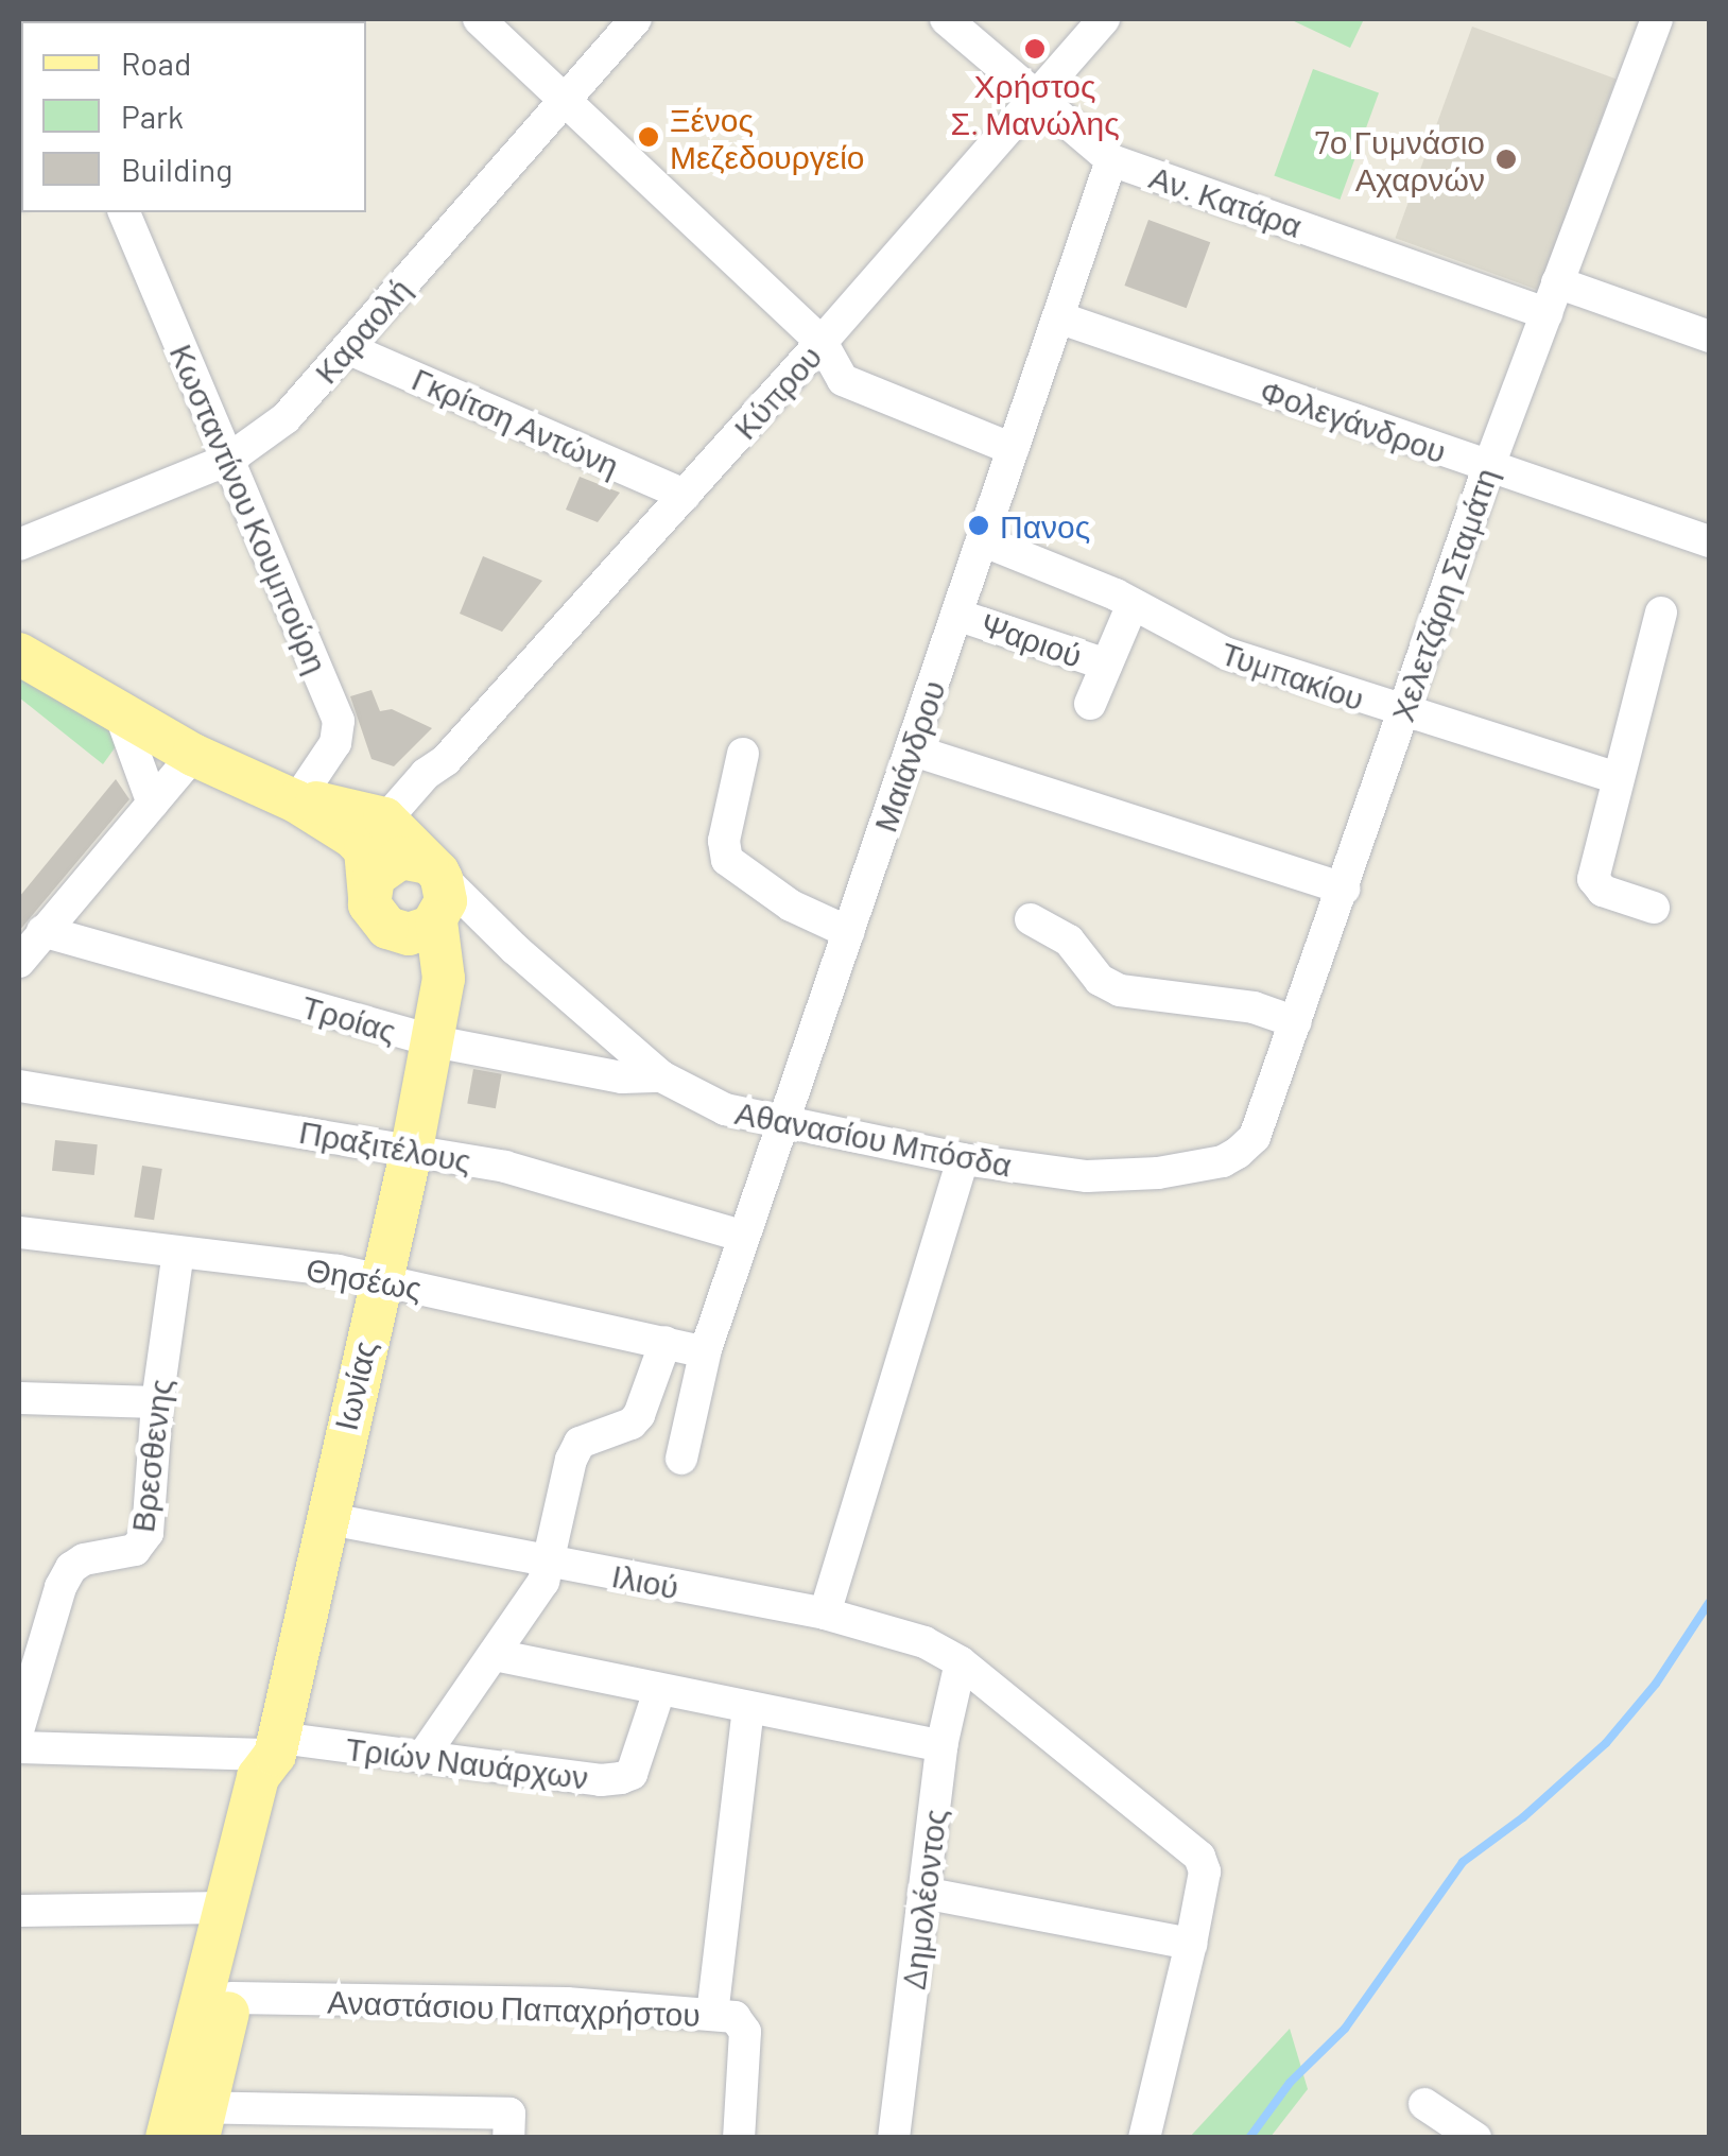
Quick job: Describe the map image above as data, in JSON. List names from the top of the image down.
{
  "streets": {
    "main road": ["Κύπρου", "Ιωνίας"],
    "street": [
      "Αν. Κατάρα",
      "Καραολή",
      "Φολεγάνδρου",
      "Γκρίτση Αντώνη",
      "Κωσταντίνου Κουμπούρη",
      "Χελετζάρη Σταμάτη",
      "Ψαριού",
      "Τυμπακίου",
      "Μαιάνδρου",
      "Τροίας",
      "Αθανασίου Μπόσδα",
      "Πραξιτέλους",
      "Θησέως",
      "Βρεσθενης",
      "Ιλιού",
      "Τριών Ναυάρχων",
      "Δημολέοντος",
      "Αναστάσιου Παπαχρήστου"
    ]
  },
  "crossings": [
    ["Αν. Κατάρα", "Κύπρου"],
    ["Αν. Κατάρα", "Χελετζάρη Σταμάτη"],
    ["Αν. Κατάρα", "Μαιάνδρου"],
    ["Καραολή", "Γκρίτση Αντώνη"],
    ["Καραολή", "Κωσταντίνου Κουμπούρη"],
    ["Κύπρου", "Γκρίτση Αντώνη"],
    ["Κύπρου", "Αθανασίου Μπόσδα"],
    ["Κύπρου", "Ιωνίας"],
    ["Φολεγάνδρου", "Χελετζάρη Σταμάτη"],
    ["Φολεγάνδρου", "Μαιάνδρου"],
    ["Χελετζάρη Σταμάτη", "Τυμπακίου"],
    ["Χελετζάρη Σταμάτη", "Αθανασίου Μπόσδα"],
    ["Ψαριού", "Μαιάνδρου"],
    ["Τυμπακίου", "Μαιάνδρου"],
    ["Μαιάνδρου", "Αθανασίου Μπόσδα"],
    ["Μαιάνδρου", "Πραξιτέλους"],
    ["Μαιάνδρου", "Θησέως"],
    ["Τροίας", "Αθανασίου Μπόσδα"],
    ["Τροίας", "Ιωνίας"],
    ["Αθανασίου Μπόσδα", "Ιωνίας"],
    ["Πραξιτέλους", "Ιωνίας"],
    ["Θησέως", "Ιωνίας"],
    ["Θησέως", "Βρεσθενης"],
    ["Ιωνίας", "Ιλιού"],
    ["Ιωνίας", "Τριών Ναυάρχων"],
    ["Ιωνίας", "Αναστάσιου Παπαχρήστου"],
    ["Ιλιού", "Δημολέοντος"]
  ],
  "places": [
    "Χρήστος Σ. Μανώλης",
    "Ξένος Μεζεδουργείο",
    "7ο Γυμνάσιο Αχαρνών",
    "Πανος"
  ],
  "legend": ["Road", "Park", "Building"]
}
